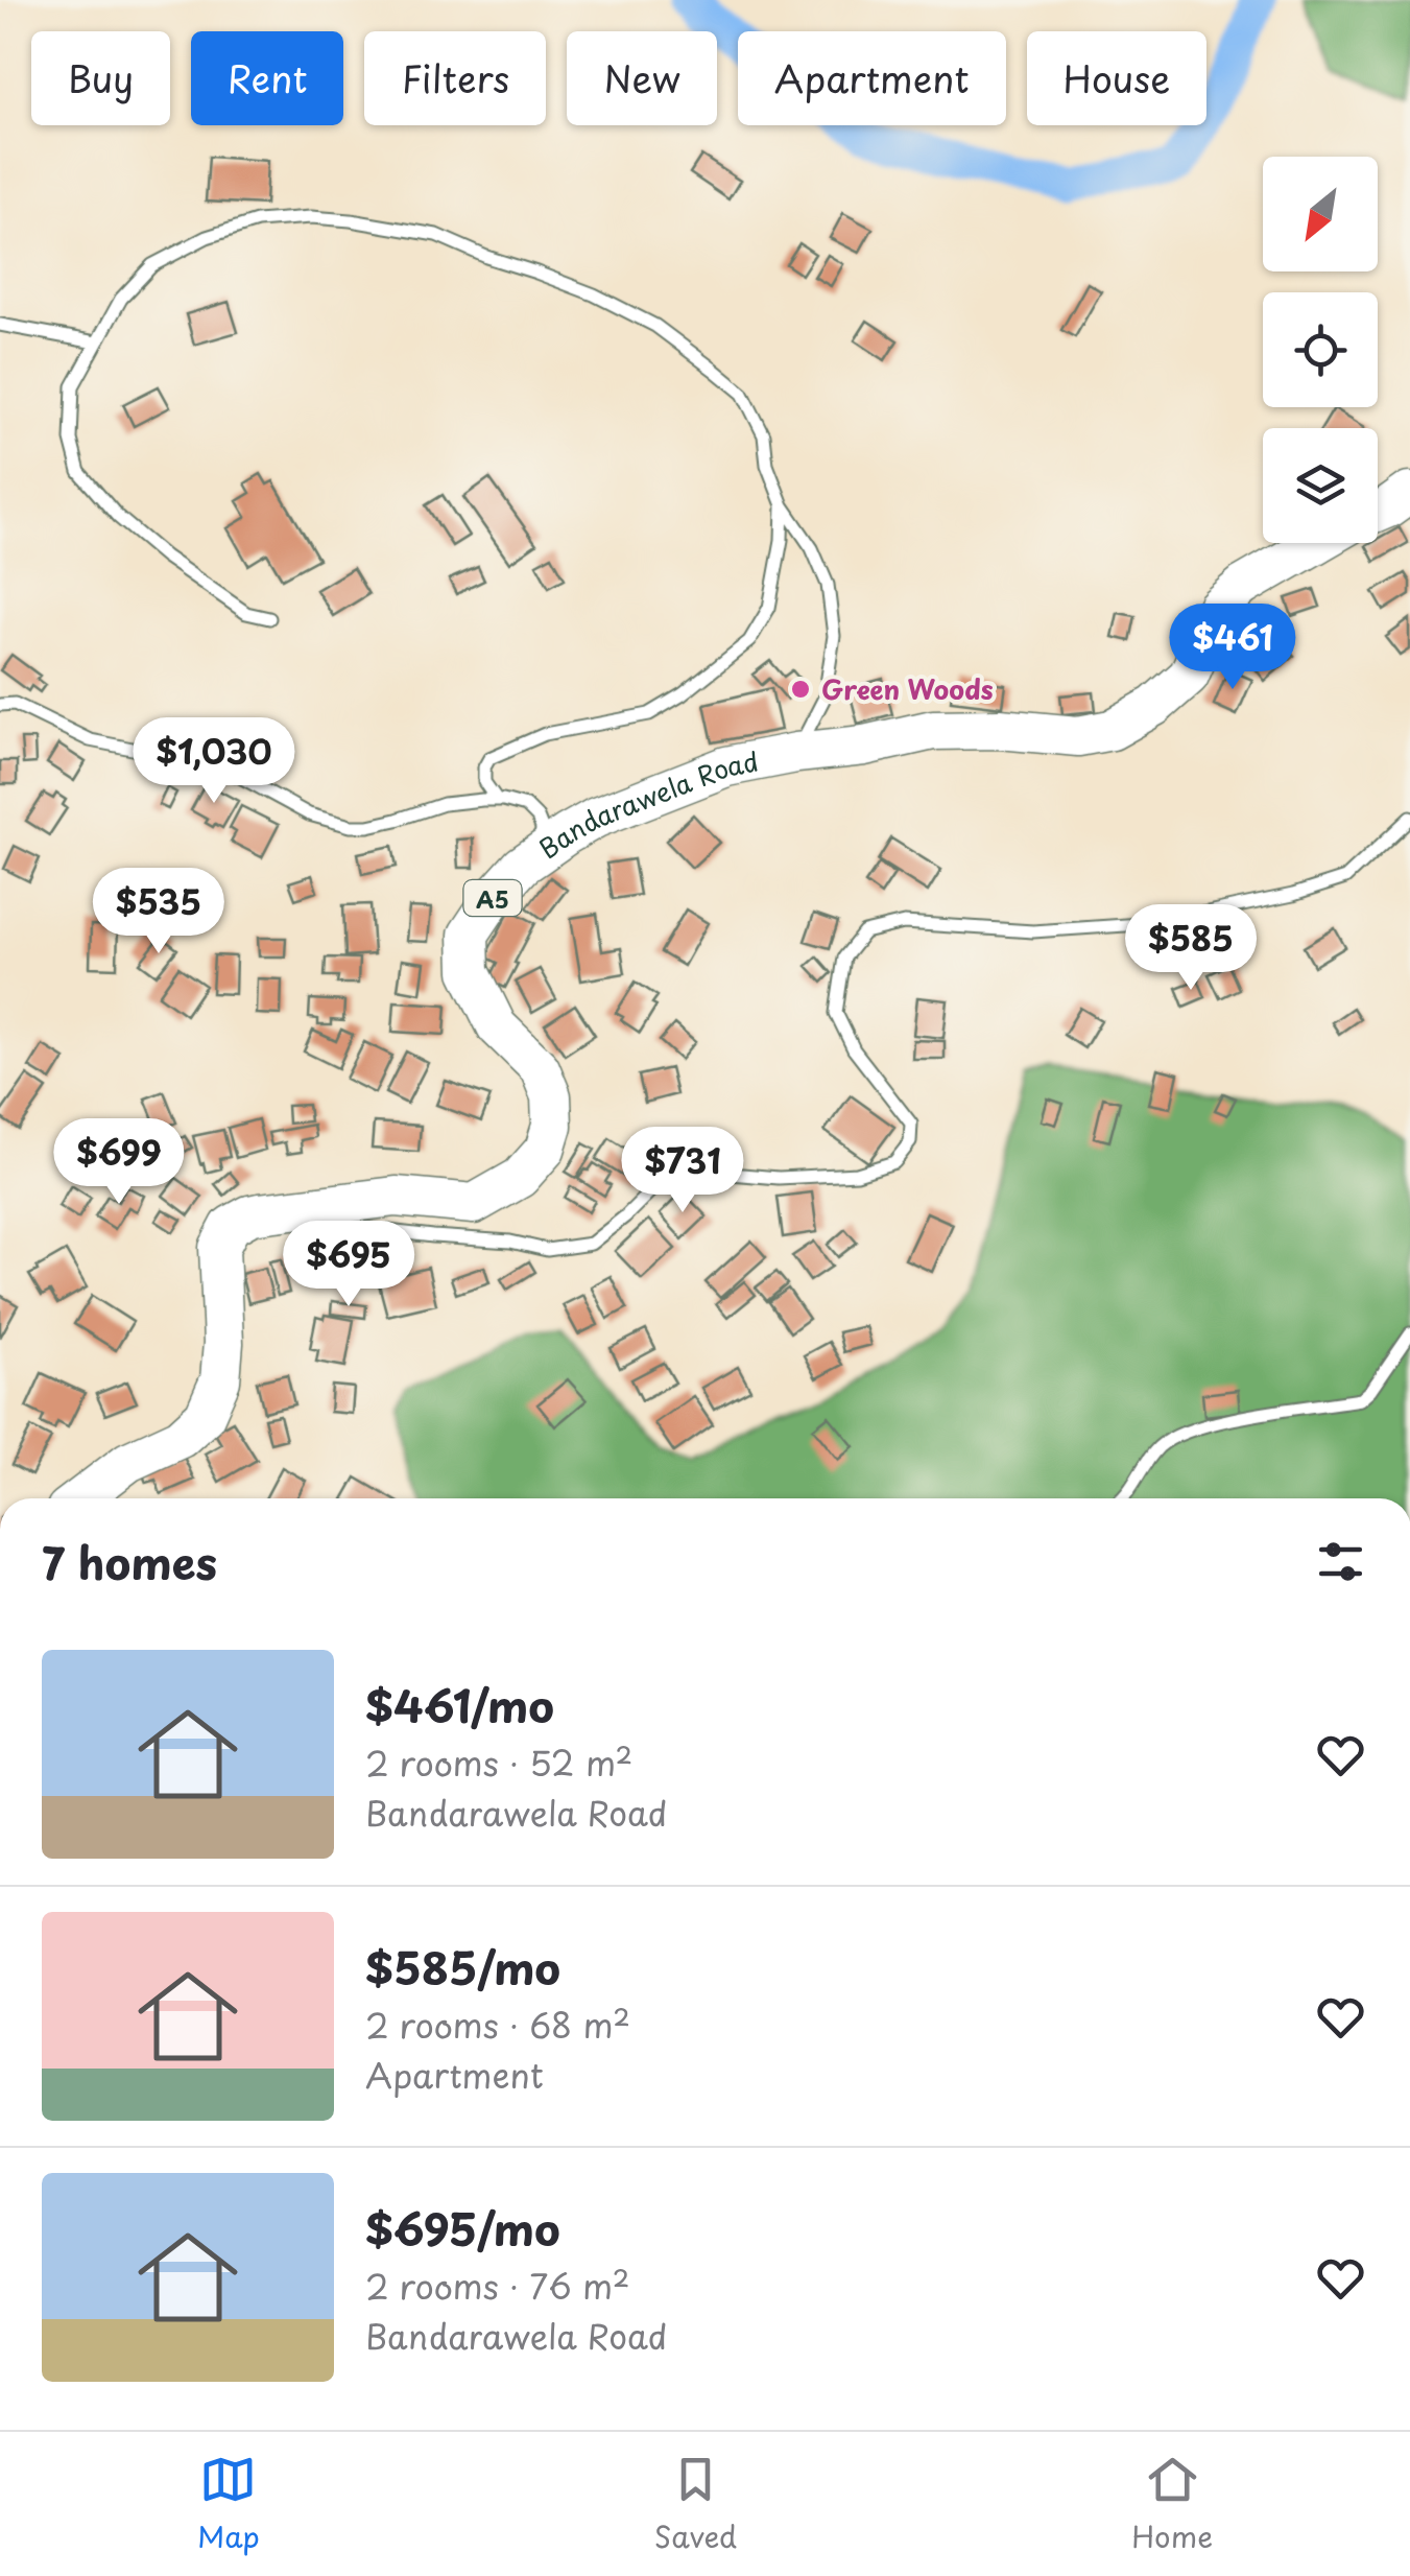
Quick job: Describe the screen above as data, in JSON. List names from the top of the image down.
{
  "streets": {
    "highway": ["Bandarawela Road", "A5"]
  },
  "places": ["Green Woods"],
  "north": "bottom left",
  "page": {
    "chip": [
      "Buy",
      "Rent",
      "Filters",
      "New",
      "Apartment",
      "House"
    ],
    "price": [
      "$461",
      "$1,030",
      "$535",
      "$585",
      "$699",
      "$731",
      "$695"
    ],
    "heading": "7 homes",
    "list": [
      {
        "name": "$461/mo",
        "note": "2 rooms · 52 m² · Bandarawela Road"
      },
      {
        "name": "$585/mo",
        "note": "2 rooms · 68 m² · Apartment"
      },
      {
        "name": "$695/mo",
        "note": "2 rooms · 76 m² · Bandarawela Road"
      }
    ],
    "tabs": ["Map", "Saved", "Home"]
  }
}
